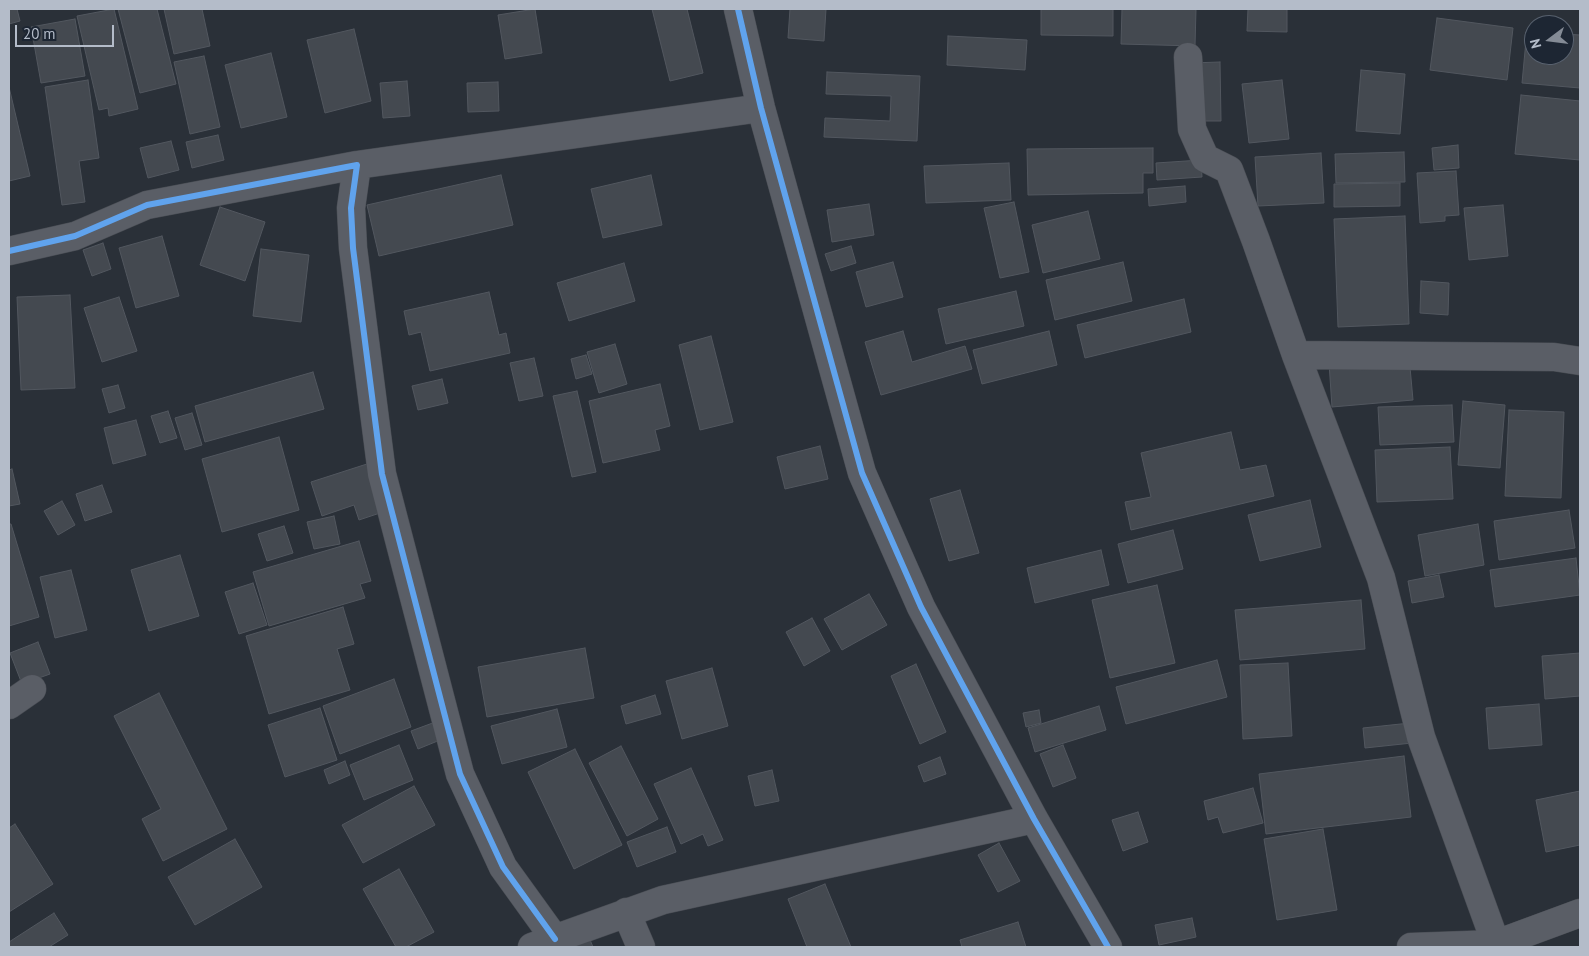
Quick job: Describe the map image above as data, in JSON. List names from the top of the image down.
{
  "scale_bar": "20 m",
  "north": "left"
}
